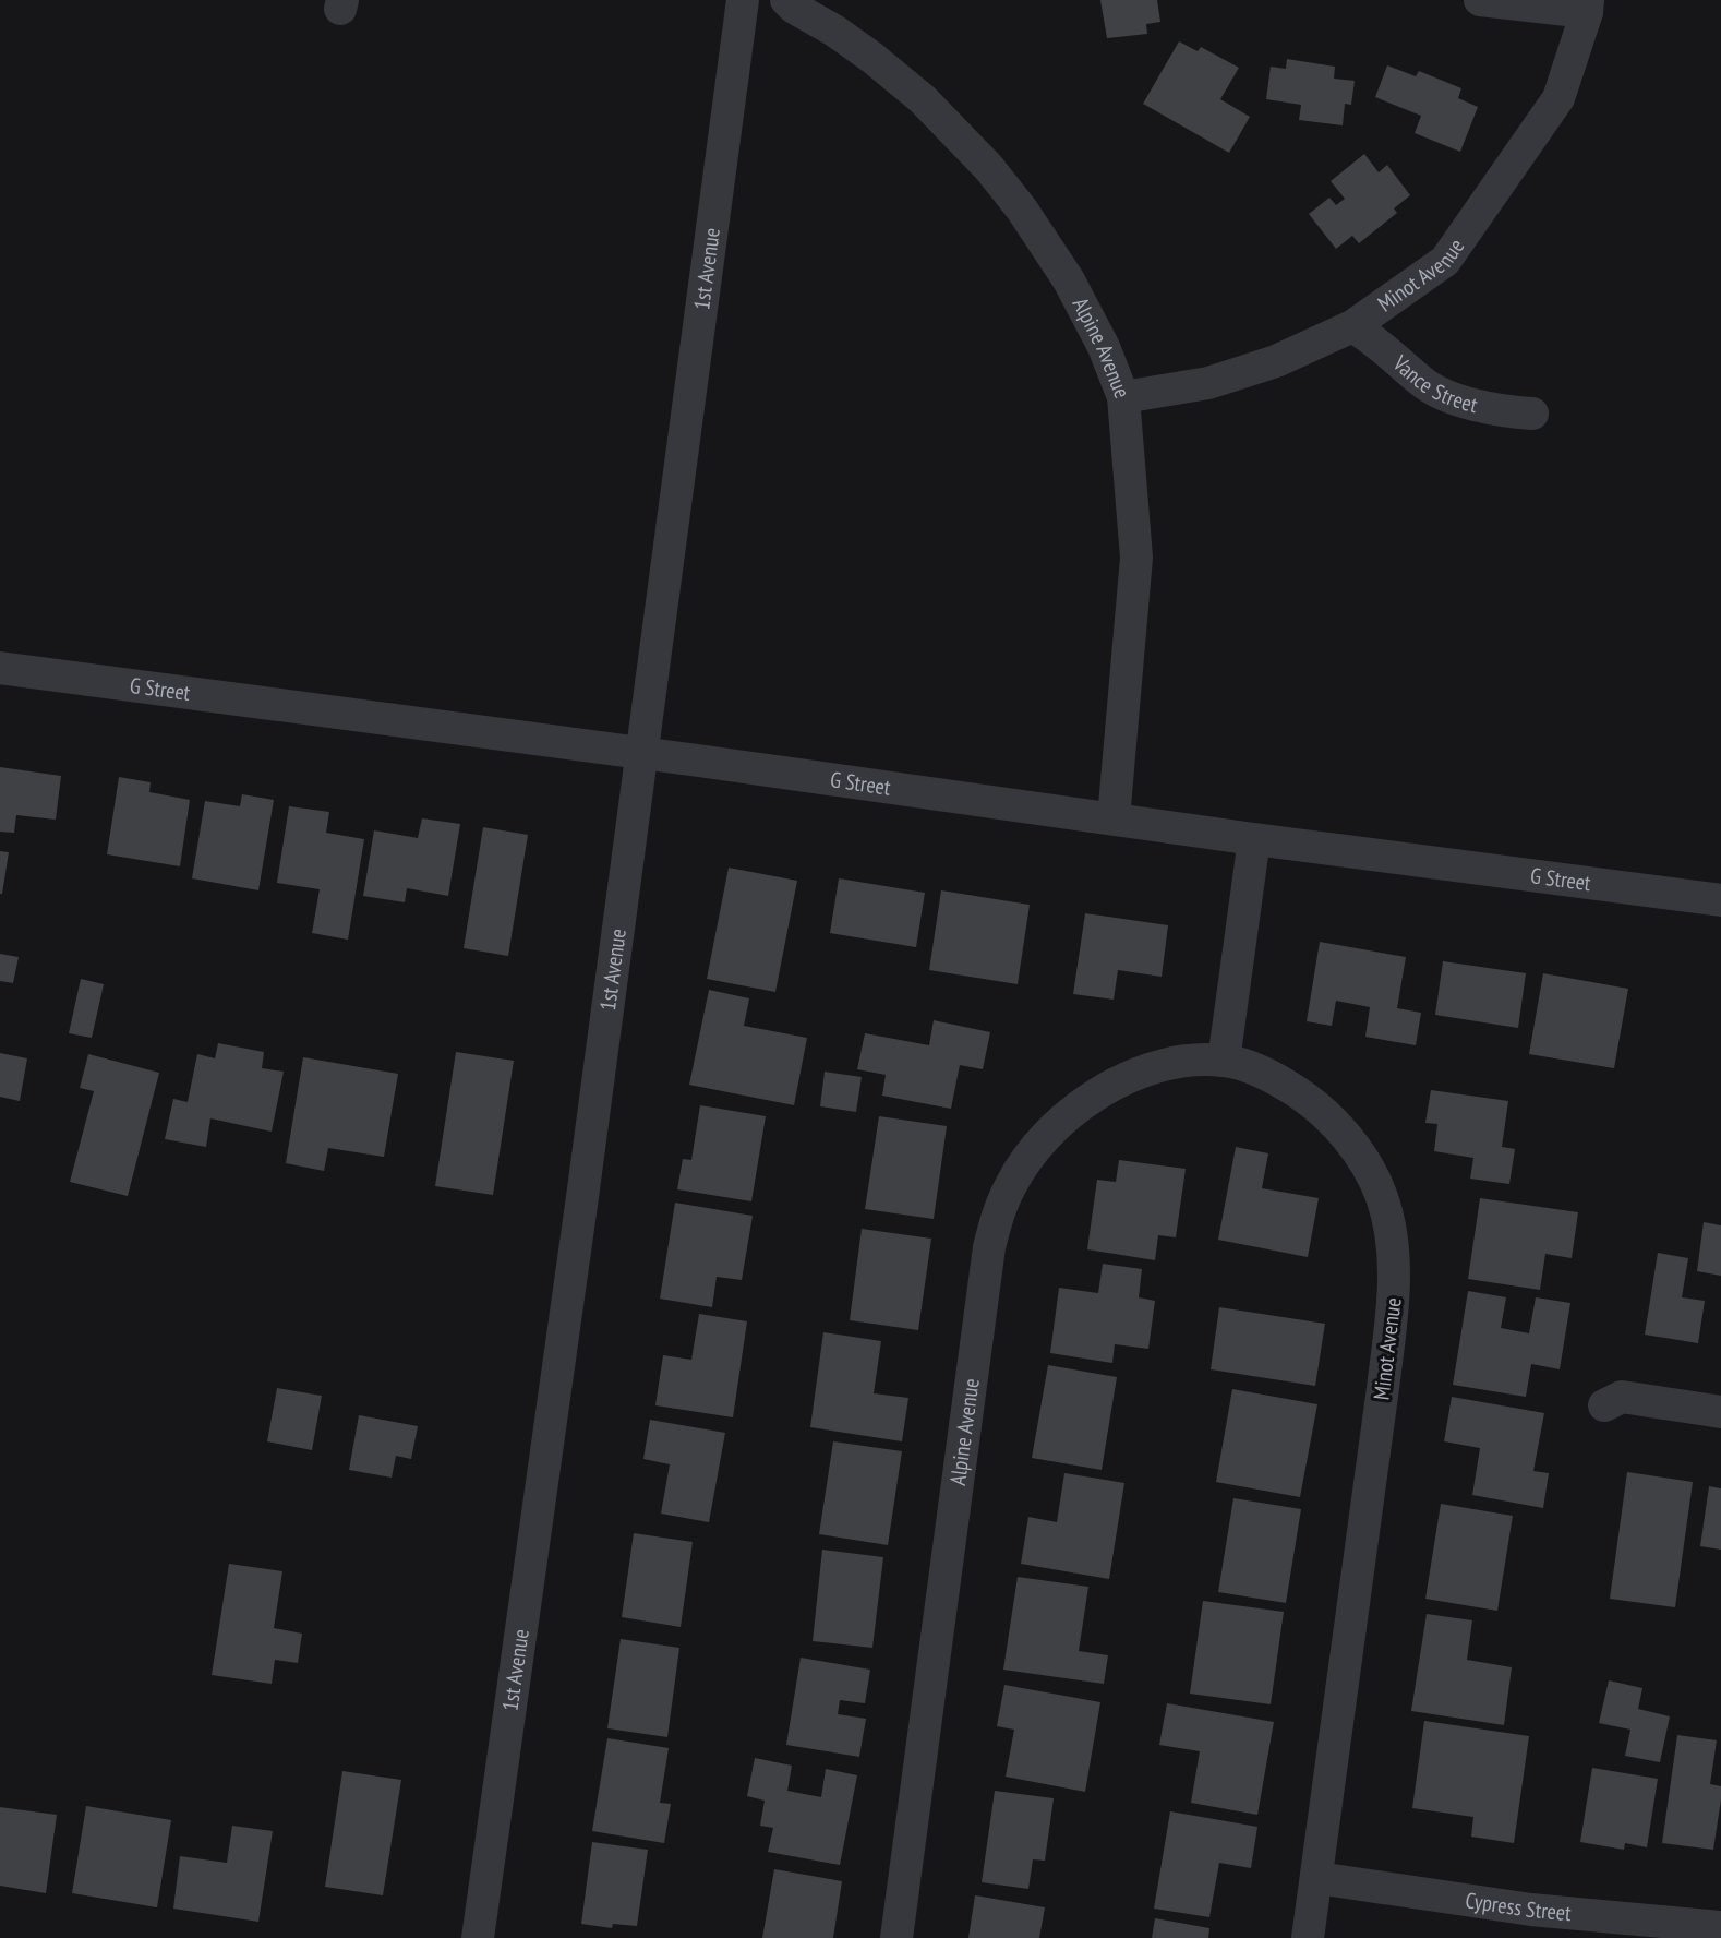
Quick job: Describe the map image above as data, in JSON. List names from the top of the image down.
{
  "streets": {
    "street": [
      "1st Avenue",
      "Minot Avenue",
      "Alpine Avenue",
      "Vance Street",
      "G Street",
      "Cypress Street"
    ]
  },
  "crossings": [
    ["1st Avenue", "G Street"],
    ["Minot Avenue", "Alpine Avenue"],
    ["Minot Avenue", "Vance Street"],
    ["Minot Avenue", "Cypress Street"],
    ["Alpine Avenue", "G Street"]
  ]
}
